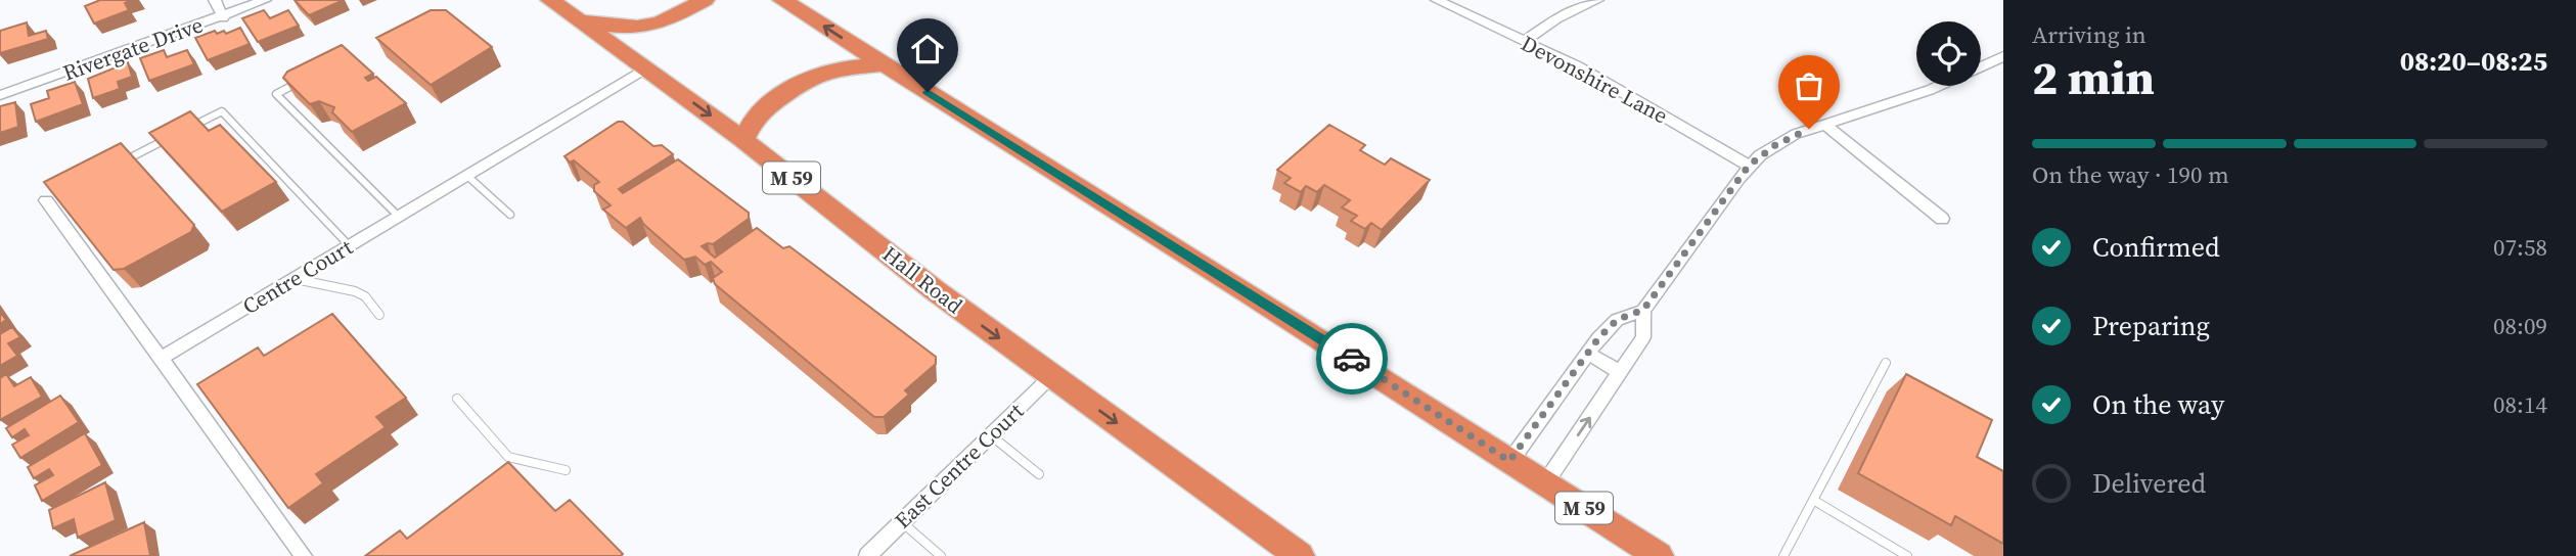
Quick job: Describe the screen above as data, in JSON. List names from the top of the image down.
{
  "streets": {
    "highway": ["M 59", "Hall Road"],
    "street": [
      "Rivergate Drive",
      "Devonshire Lane",
      "Centre Court",
      "East Centre Court"
    ]
  },
  "crossings": [
    ["Centre Court", "Hall Road"],
    ["Hall Road", "East Centre Court"]
  ],
  "page": {
    "heading": ["2 min", "Arriving in", "08:20–08:25"],
    "bar": "On the way · 190 m",
    "list": [
      ["Confirmed", "07:58"],
      ["Preparing", "08:09"],
      ["On the way", "08:14"],
      "Delivered"
    ]
  }
}
